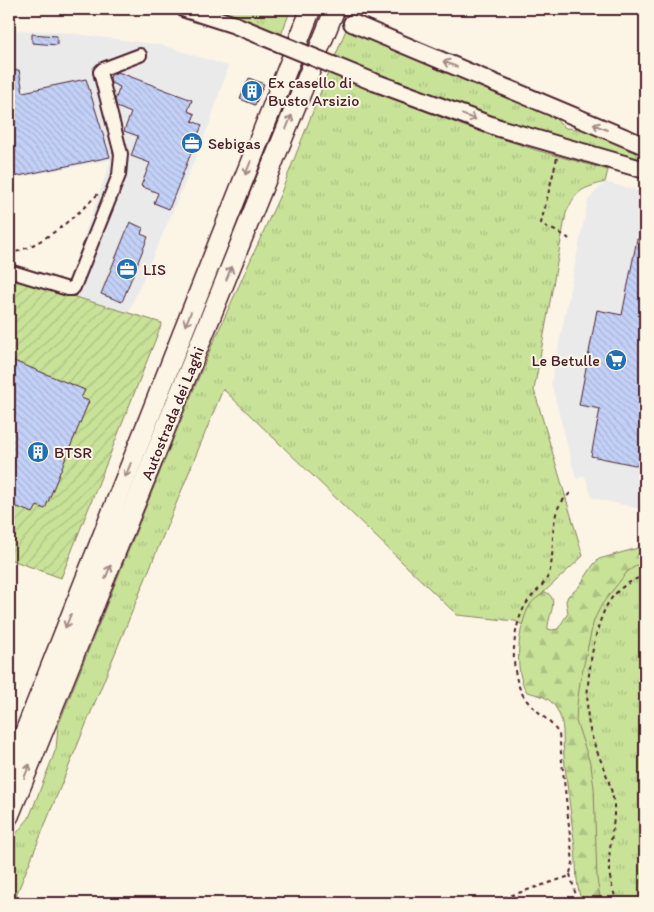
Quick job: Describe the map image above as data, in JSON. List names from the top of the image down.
{
  "streets": {
    "highway": ["Autostrada dei Laghi"]
  },
  "places": {
    "building": ["Ex casello di Busto Arsizio", "BTSR"],
    "office": ["Sebigas", "LIS"],
    "supermarket": ["Le Betulle"]
  }
}
